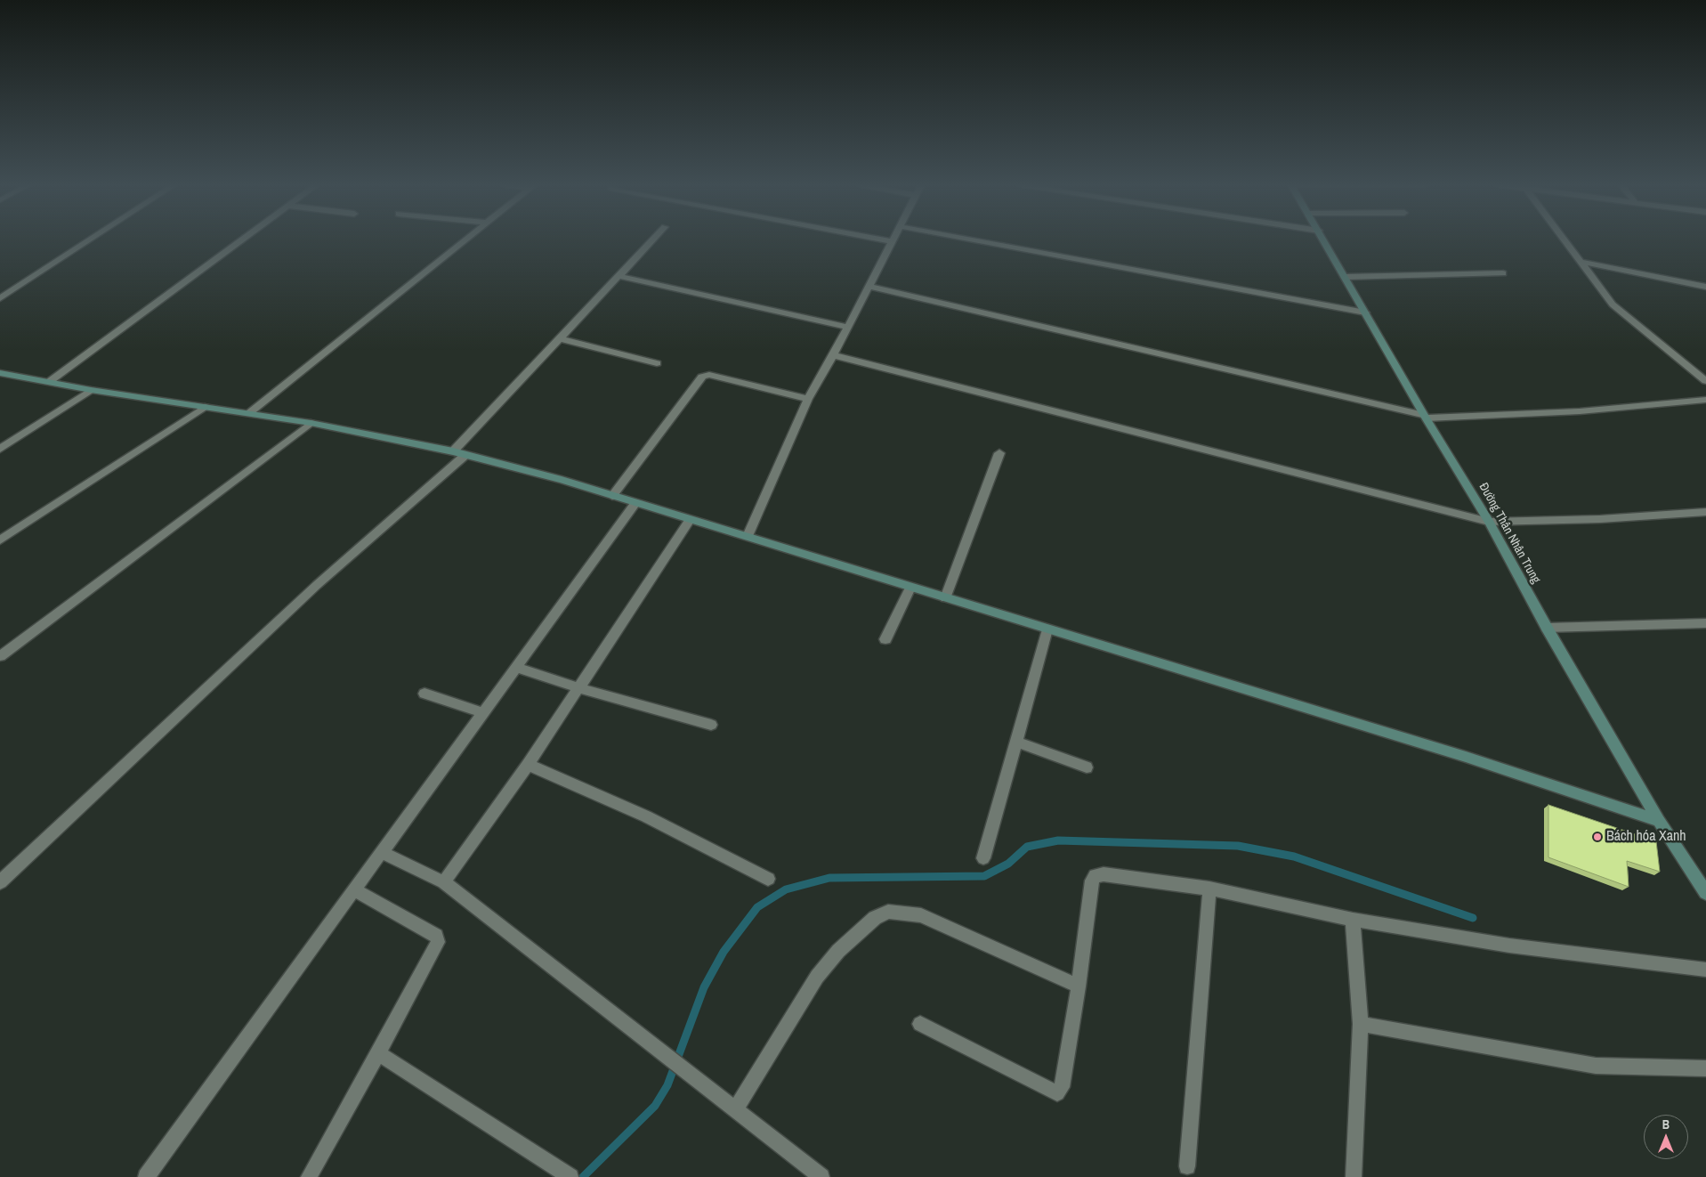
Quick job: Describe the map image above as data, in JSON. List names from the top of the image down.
{
  "streets": {
    "street": ["Đường Thân Nhân Trung"]
  },
  "places": ["Bách hóa Xanh"],
  "north": "top"
}
